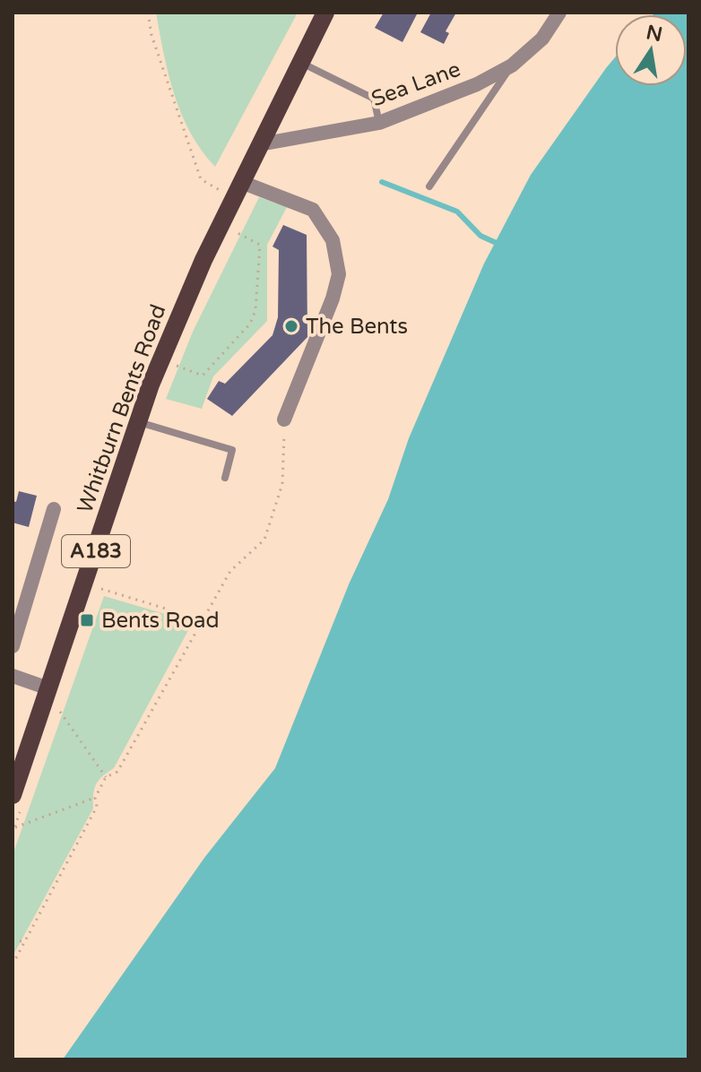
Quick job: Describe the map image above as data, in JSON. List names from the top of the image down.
{
  "streets": {
    "main road": ["Whitburn Bents Road", "A183"],
    "street": ["Sea Lane"]
  },
  "crossings": [
    ["Sea Lane", "Whitburn Bents Road"]
  ],
  "places": {
    "other": ["The Bents"],
    "transit": ["Bents Road"]
  },
  "north": "top"
}
